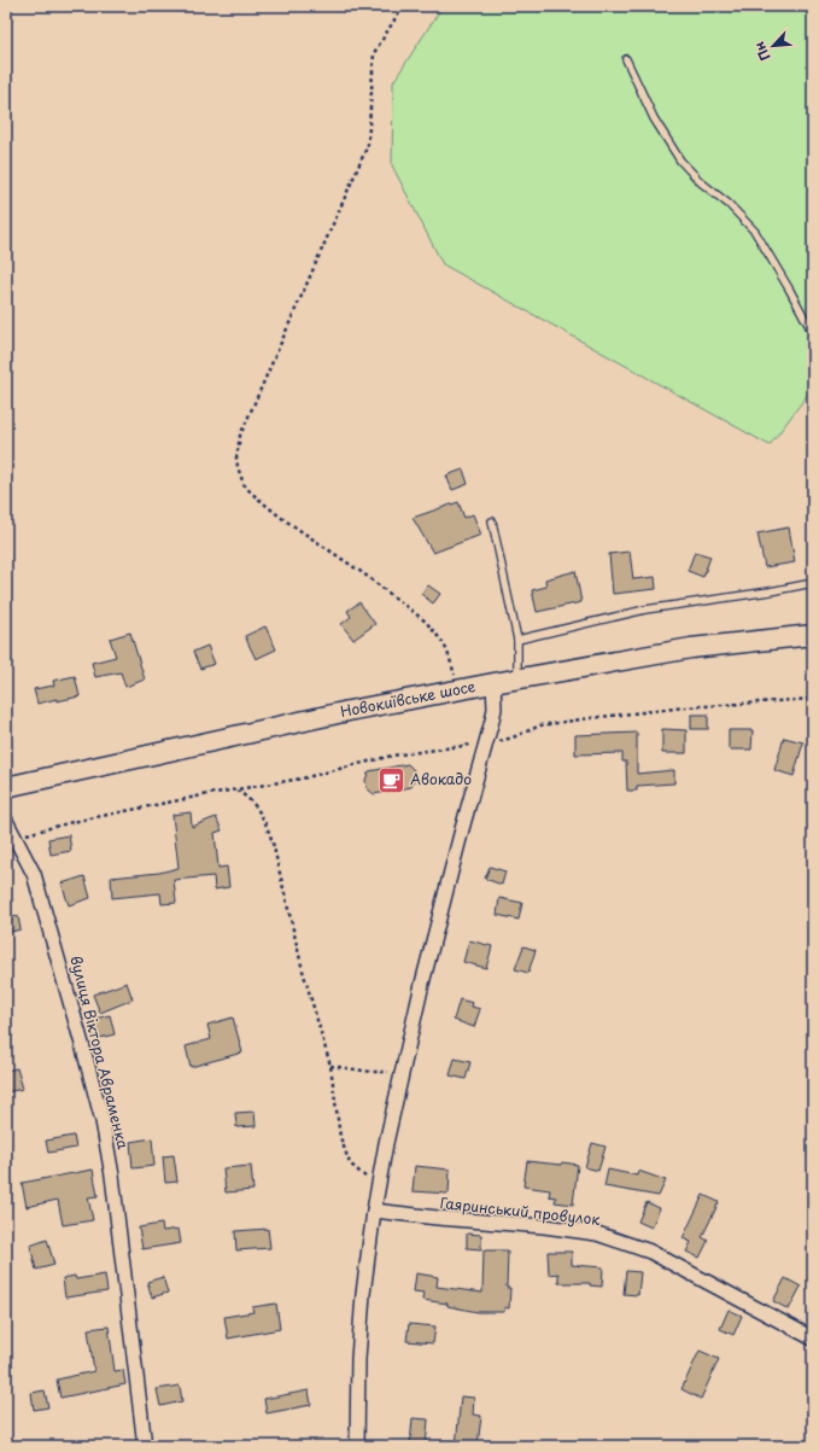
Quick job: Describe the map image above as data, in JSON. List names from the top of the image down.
{
  "streets": {
    "main road": ["Новокиївське шосе"],
    "street": ["вулиця Віктора Авраменка", "Гаяринський провулок"]
  },
  "places": {
    "cafe": ["Авокадо"]
  },
  "north": "bottom left"
}
